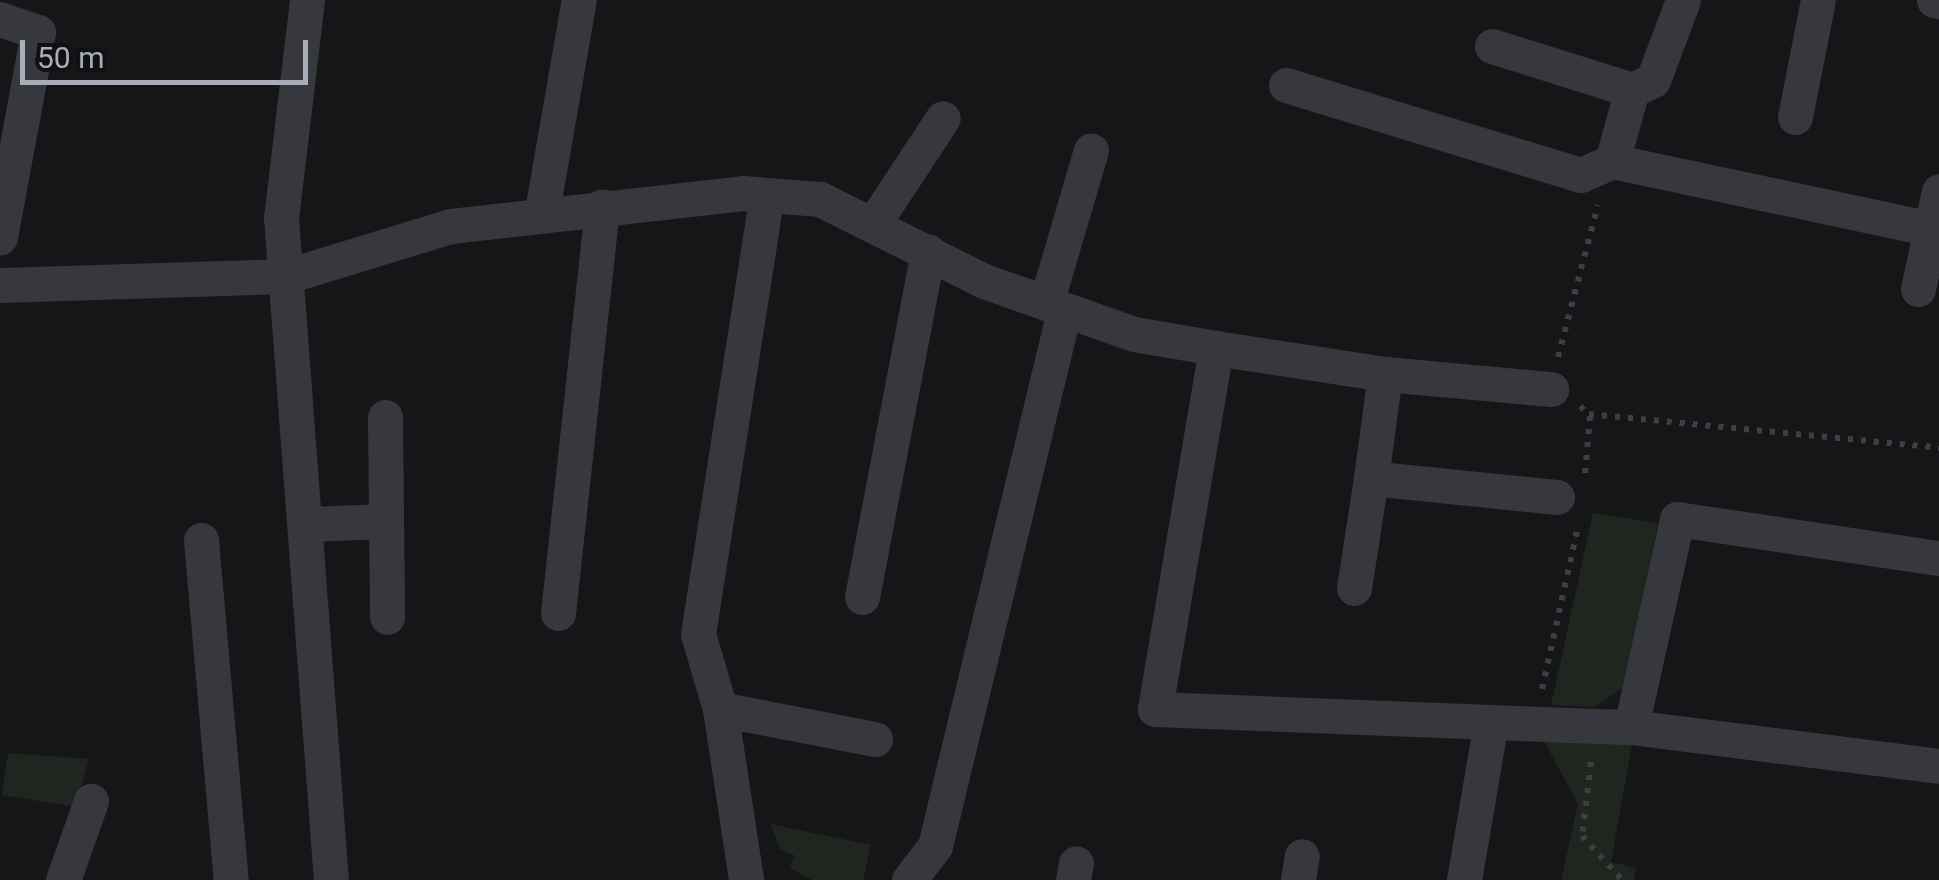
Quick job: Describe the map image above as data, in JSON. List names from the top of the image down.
{
  "scale_bar": "50 m"
}
